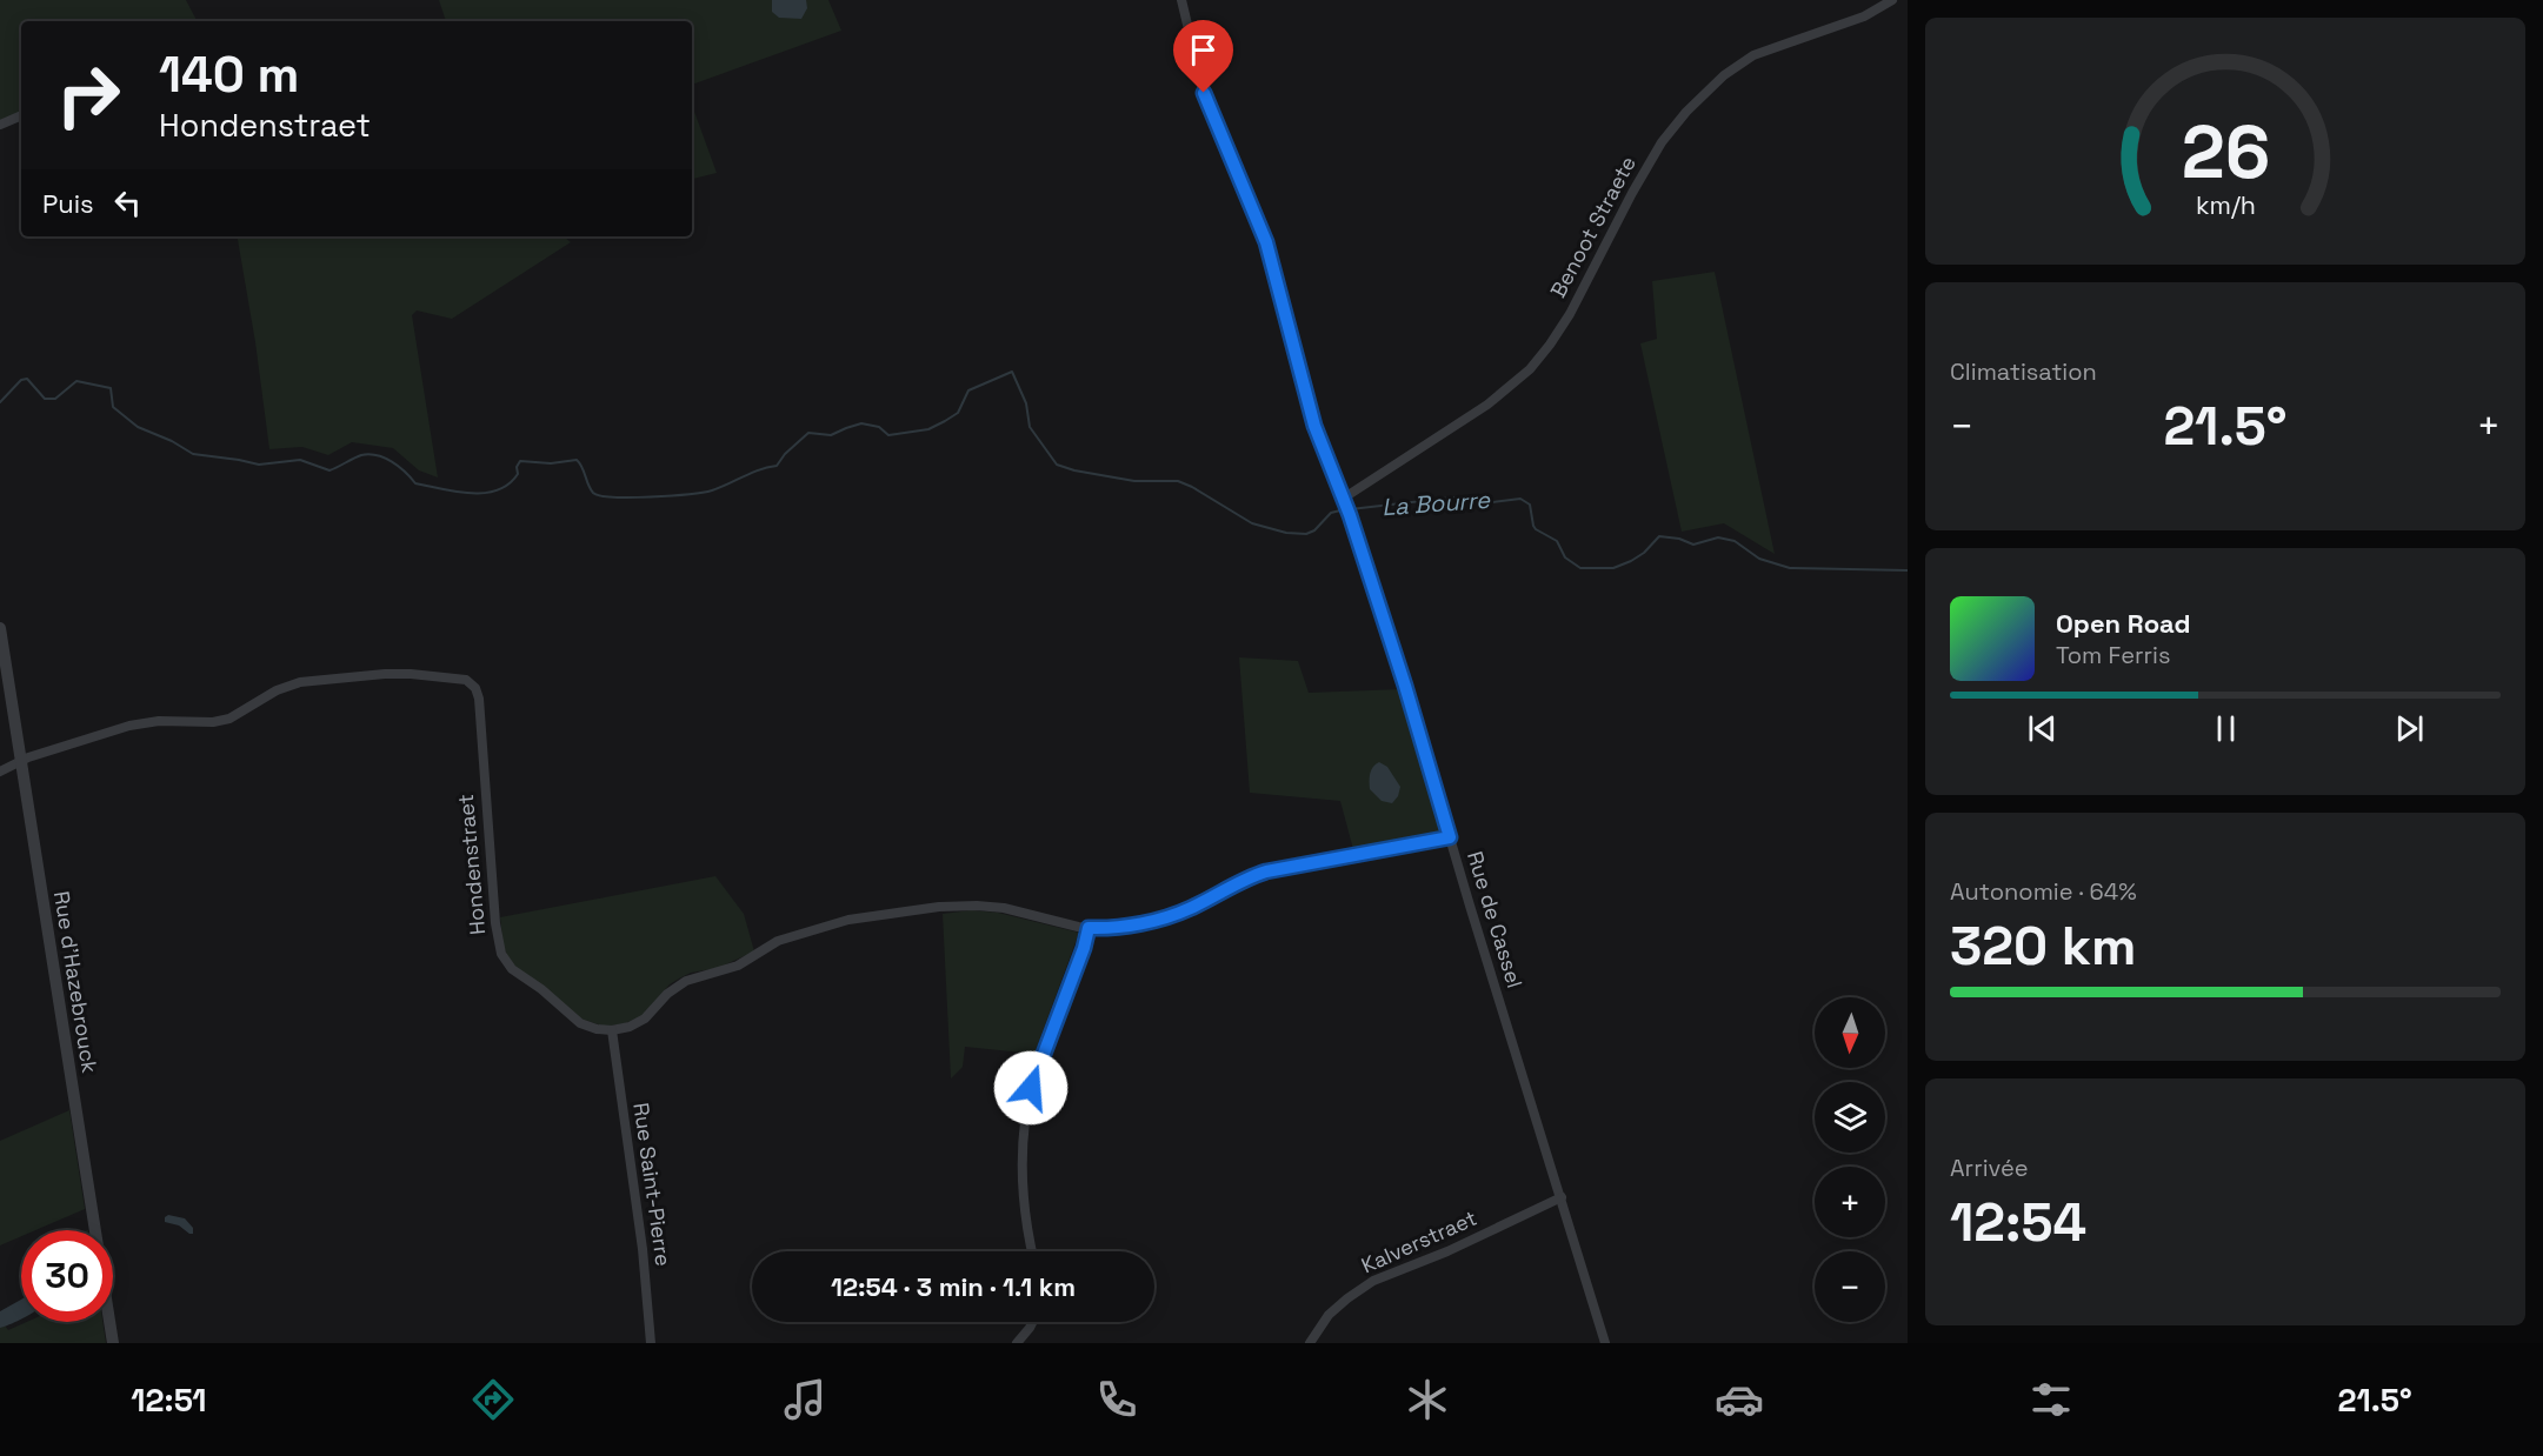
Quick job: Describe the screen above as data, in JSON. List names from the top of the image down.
{
  "streets": {
    "street": [
      "Benoot Straete",
      "Hondenstraet",
      "Rue de Cassel",
      "Rue d'Hazebrouck",
      "Rue Saint-Pierre",
      "Kalverstraet"
    ]
  },
  "crossings": [
    ["Benoot Straete", "Rue de Cassel"],
    ["Hondenstraet", "Rue d'Hazebrouck"],
    ["Hondenstraet", "Rue Saint-Pierre"],
    ["Rue de Cassel", "Kalverstraet"]
  ],
  "water": ["La Bourre"],
  "north": "bottom",
  "page": {
    "turn": ["140 m", "Hondenstraet"],
    "then": "Puis",
    "tile": [
      "Climatisation",
      ["Autonomie · 64%", "320 km"],
      ["Arrivée", "12:54"]
    ],
    "heat": ["−", "21.5°", "+"],
    "song": ["Open Road", "Tom Ferris"],
    "map_buttons": ["+", "−"],
    "limit": "30",
    "trip": "12:54 · 3 min · 1.1 km",
    "tabs": ["12:51", "21.5°"],
    "gauge": ["26", "km/h"]
  }
}
